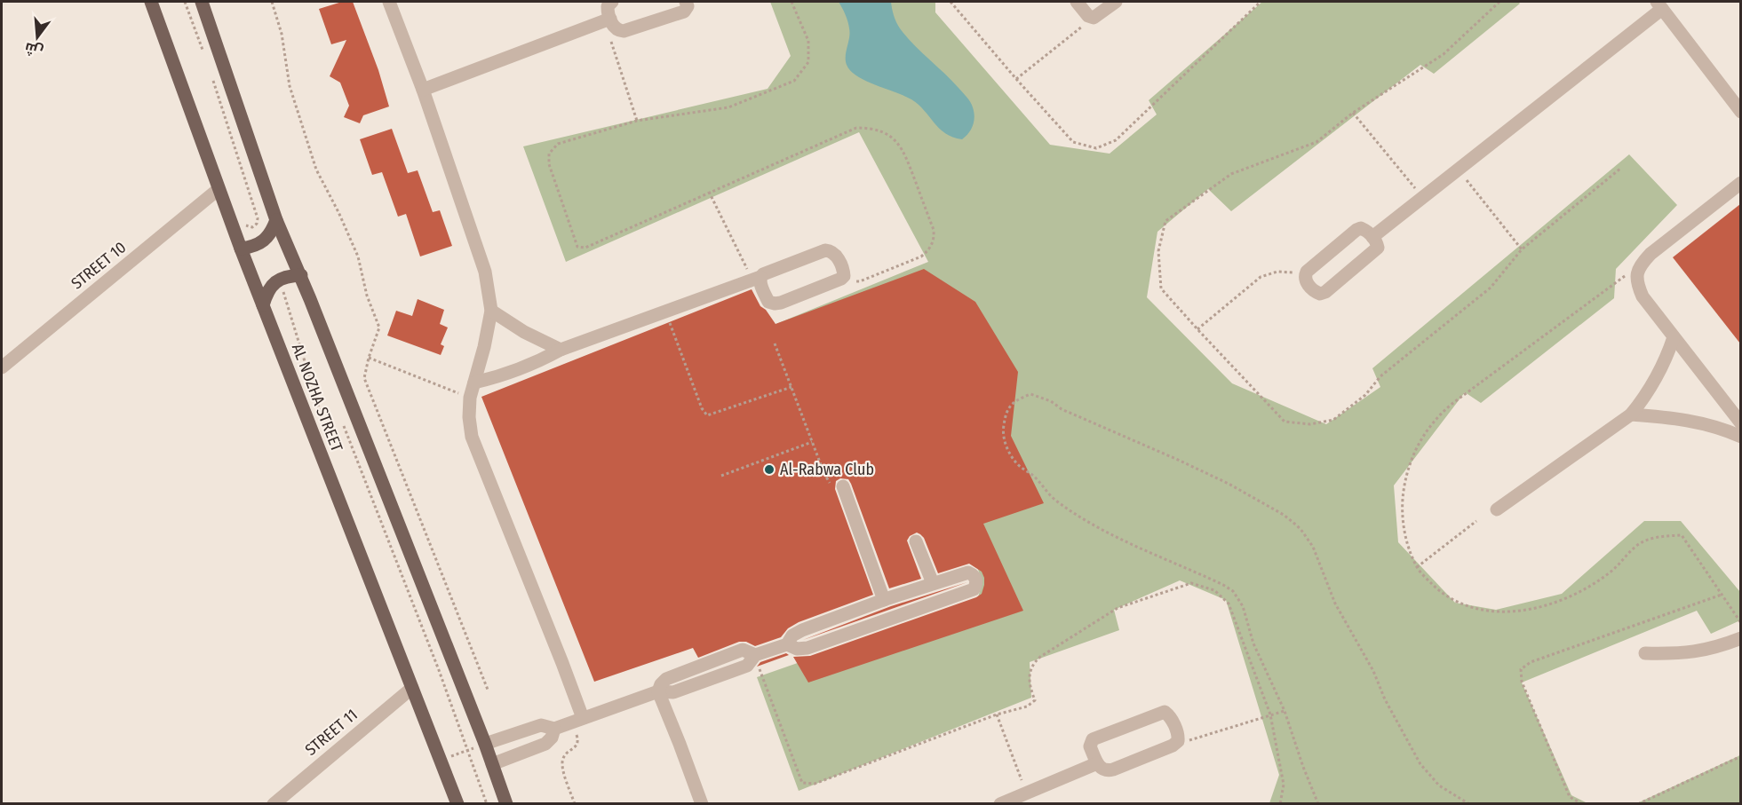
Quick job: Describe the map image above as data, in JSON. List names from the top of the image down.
{
  "streets": {
    "main road": ["AL NOZHA STREET"],
    "street": ["STREET 10", "STREET 11"]
  },
  "crossings": [
    ["STREET 10", "AL NOZHA STREET"],
    ["AL NOZHA STREET", "STREET 11"]
  ],
  "places": ["Al-Rabwa Club"],
  "north": "bottom"
}
